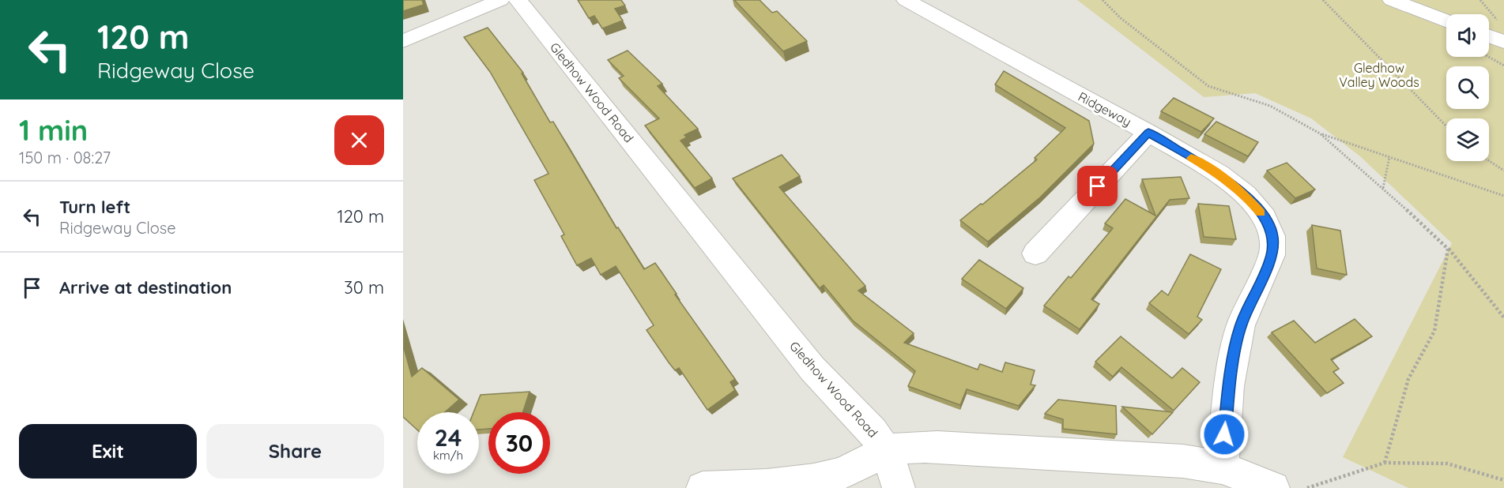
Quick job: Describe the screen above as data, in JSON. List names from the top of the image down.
{
  "streets": {
    "street": ["Gledhow Wood Road", "Ridgeway"]
  },
  "parks": ["Gledhow Valley Woods"],
  "page": {
    "turn": ["120 m", "Ridgeway Close"],
    "heading": ["1 min", "150 m · 08:27"],
    "list": [
      {
        "name": "Turn left",
        "note": "Ridgeway Close",
        "value": "120 m"
      },
      {
        "name": "Arrive at destination",
        "value": "30 m"
      }
    ],
    "speed": "24 km/h",
    "limit": "30",
    "buttons": ["Exit", "Share"]
  }
}
